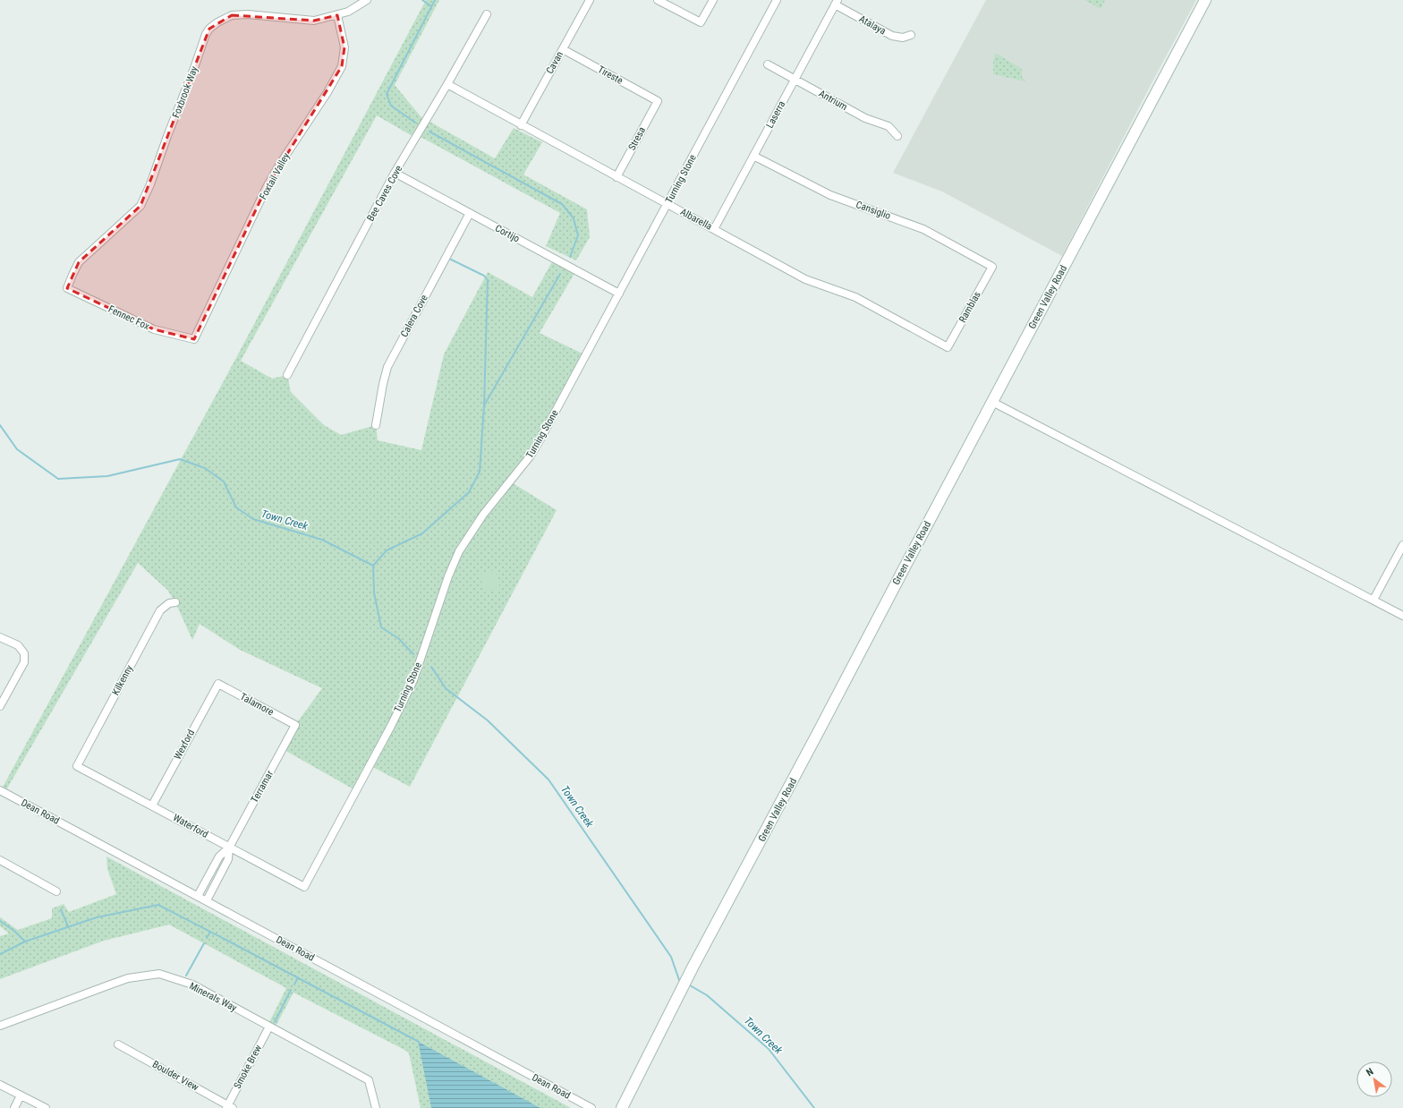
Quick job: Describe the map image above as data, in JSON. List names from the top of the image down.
{
  "streets": {
    "street": [
      "Atalaya",
      "Cavan",
      "Tireste",
      "Foxbrook Way",
      "Antrium",
      "Laserra",
      "Stresa",
      "Foxtail Valley",
      "Turning Stone",
      "Bee Caves Cove",
      "Cansiglio",
      "Albarella",
      "Cortijo",
      "Green Valley Road",
      "Ramblas",
      "Calera Cove",
      "Fennec Fox",
      "Kilkenny",
      "Talamore",
      "Wexford",
      "Terramar",
      "Dean Road",
      "Waterford",
      "Minerals Way",
      "Smoke Brew",
      "Boulder View"
    ]
  },
  "crossings": [
    ["Atalaya", "Laserra"],
    ["Cavan", "Tireste"],
    ["Cavan", "Albarella"],
    ["Tireste", "Stresa"],
    ["Foxbrook Way", "Foxtail Valley"],
    ["Foxbrook Way", "Fennec Fox"],
    ["Antrium", "Laserra"],
    ["Laserra", "Cansiglio"],
    ["Laserra", "Albarella"],
    ["Stresa", "Albarella"],
    ["Foxtail Valley", "Fennec Fox"],
    ["Turning Stone", "Albarella"],
    ["Turning Stone", "Cortijo"],
    ["Turning Stone", "Waterford"],
    ["Bee Caves Cove", "Albarella"],
    ["Bee Caves Cove", "Cortijo"],
    ["Cansiglio", "Ramblas"],
    ["Albarella", "Ramblas"],
    ["Cortijo", "Calera Cove"],
    ["Kilkenny", "Waterford"],
    ["Talamore", "Wexford"],
    ["Talamore", "Terramar"],
    ["Wexford", "Waterford"],
    ["Terramar", "Dean Road"],
    ["Terramar", "Waterford"],
    ["Minerals Way", "Smoke Brew"],
    ["Smoke Brew", "Boulder View"]
  ],
  "water": ["Town Creek"],
  "north": "top left"
}
